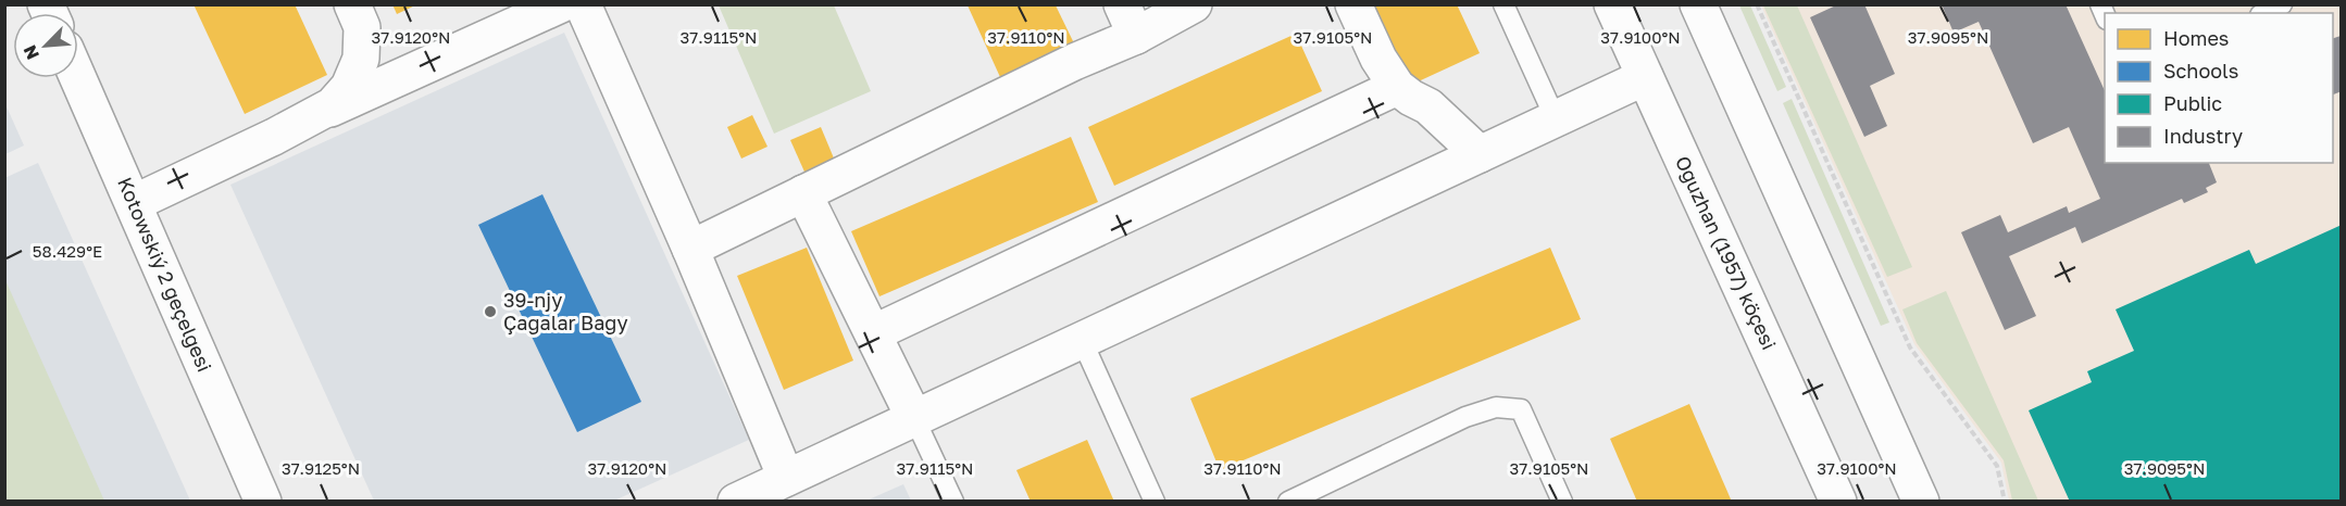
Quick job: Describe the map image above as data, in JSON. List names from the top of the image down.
{
  "streets": {
    "street": ["Oguzhan (1957) köçesi", "Kotowskiý 2 geçelgesi"]
  },
  "places": ["39-njy Çagalar Bagy"],
  "legend": [
    "Homes",
    "Schools",
    "Public",
    "Industry"
  ],
  "north": "bottom left",
  "coordinates": [
    "37.9120°N",
    "37.9115°N",
    "37.9100°N",
    "37.9095°N",
    "37.9110°N",
    "37.9105°N",
    "58.429°E",
    "37.9125°N"
  ]
}
